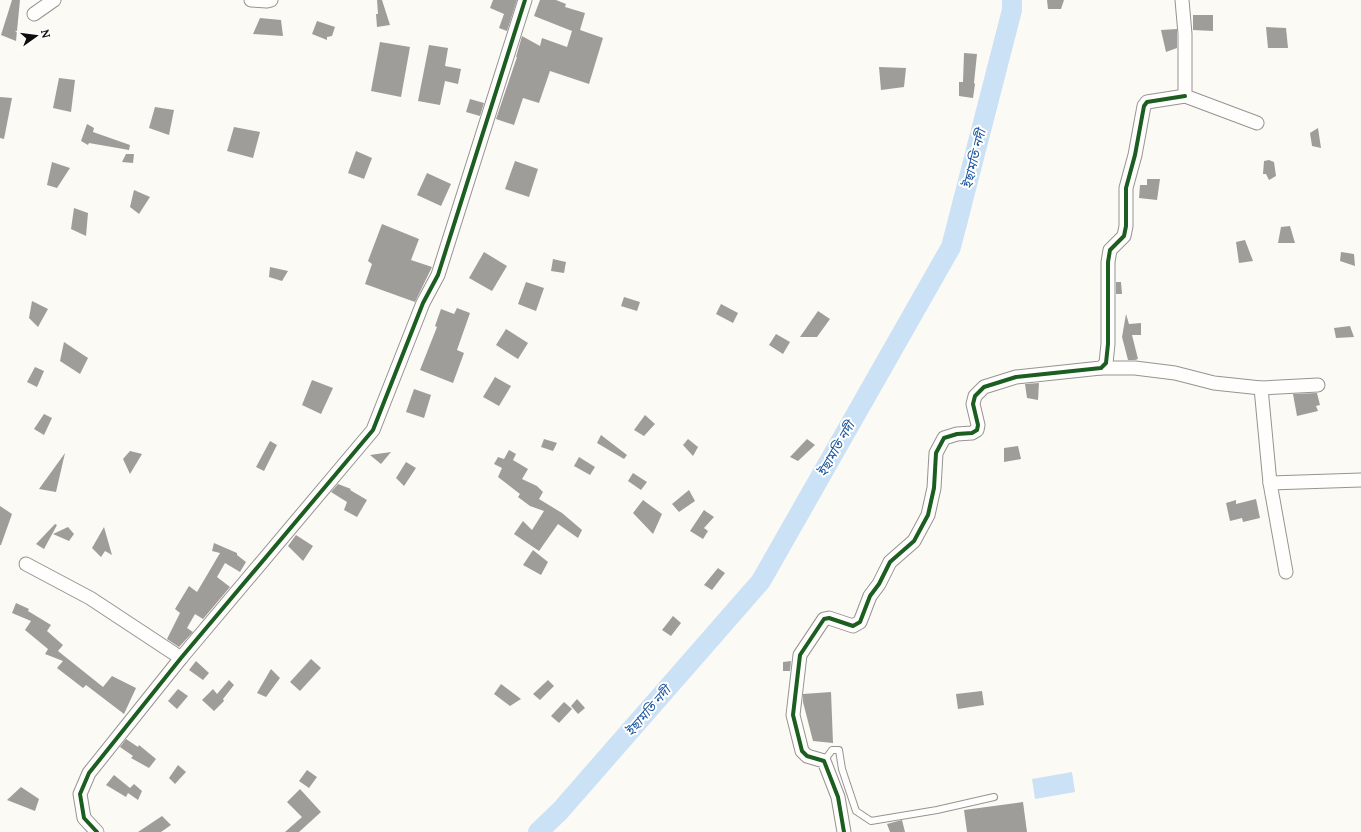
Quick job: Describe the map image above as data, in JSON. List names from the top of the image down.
{
  "water": ["ইছামতি নদী"],
  "north": "right"
}
